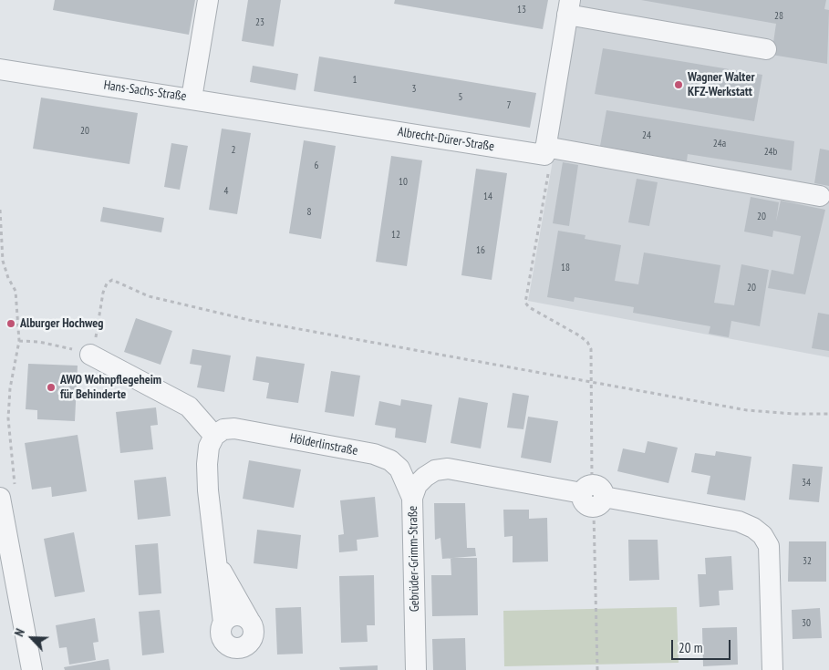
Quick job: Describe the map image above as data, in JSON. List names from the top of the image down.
{
  "streets": {
    "street": [
      "Hans-Sachs-Straße",
      "Albrecht-Dürer-Straße",
      "Hölderlinstraße",
      "Gebrüder-Grimm-Straße"
    ]
  },
  "crossings": [
    ["Hans-Sachs-Straße", "Albrecht-Dürer-Straße"],
    ["Hölderlinstraße", "Gebrüder-Grimm-Straße"]
  ],
  "places": ["Wagner Walter KFZ-Werkstatt", "Alburger Hochweg", "AWO Wohnpflegeheim für Behinderte"],
  "house_numbers": [
    "13",
    "28",
    "23",
    "1",
    "3",
    "5",
    "7",
    "20",
    "24",
    "24a",
    "2",
    "24b",
    "6",
    "10",
    "4",
    "14",
    "8",
    "20",
    "12",
    "16",
    "18",
    "20",
    "34",
    "32",
    "30"
  ],
  "scale_bar": "20 m",
  "north": "top left"
}
